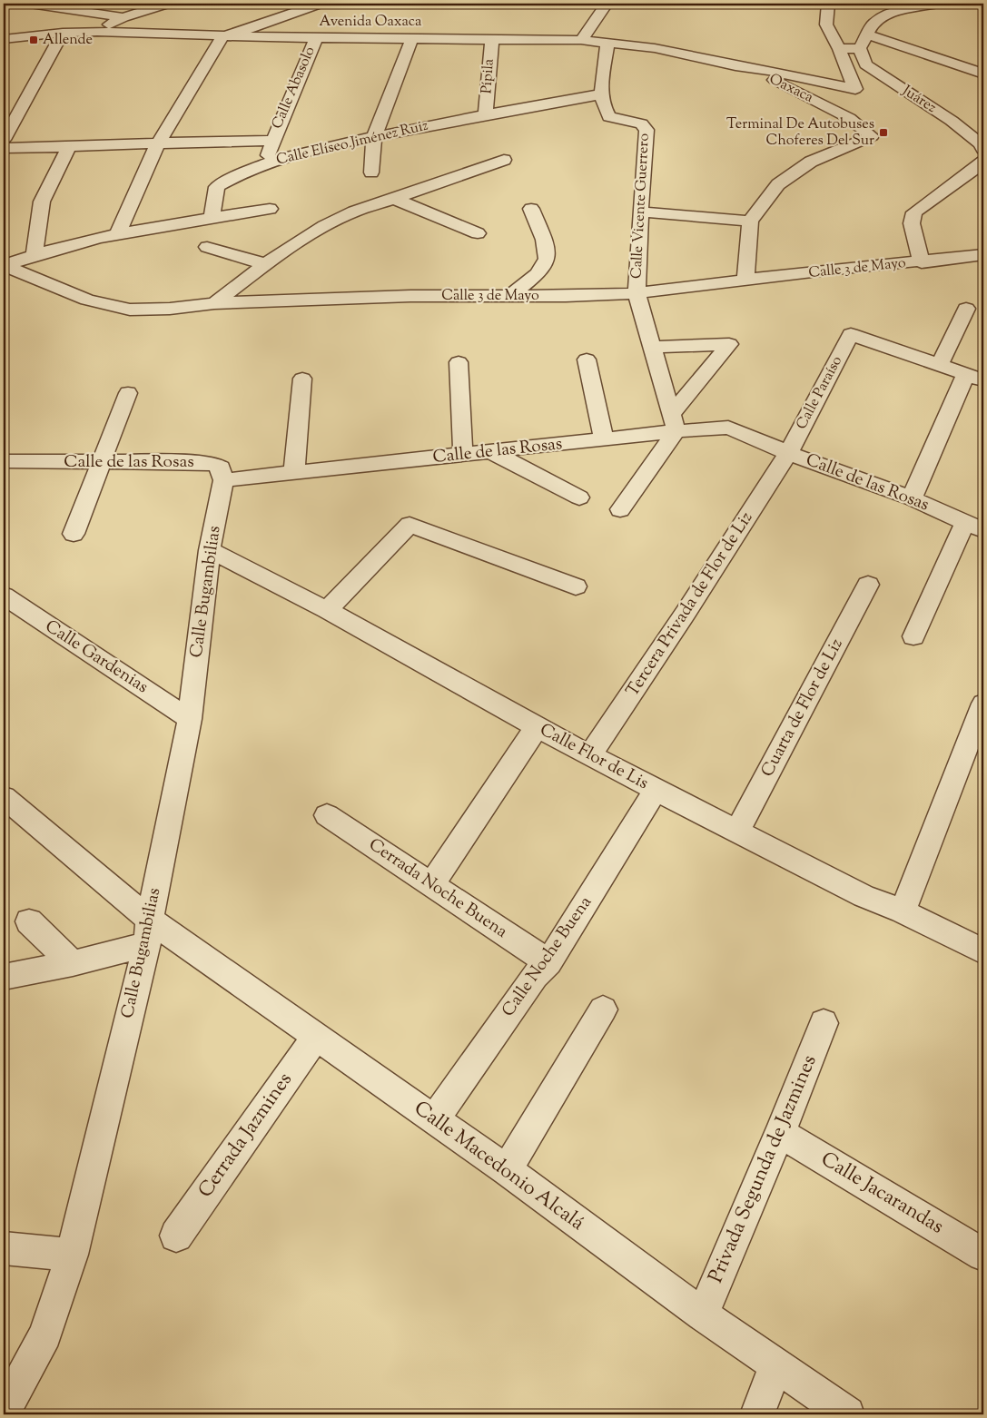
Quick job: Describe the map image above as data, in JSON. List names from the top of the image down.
{
  "streets": {
    "street": [
      "Avenida Oaxaca",
      "Pípila",
      "Calle Abasolo",
      "Oaxaca",
      "Juárez",
      "Calle Elíseo Jiménez Ruiz",
      "Calle Vicente Guerrero",
      "Calle 3 de Mayo",
      "Calle Paraíso",
      "Calle de las Rosas",
      "Calle Bugambilias",
      "Tercera Privada de Flor de Liz",
      "Calle Gardenias",
      "Cuarta de Flor de Liz",
      "Calle Flor de Lis",
      "Cerrada Noche Buena",
      "Calle Noche Buena",
      "Cerrada Jazmines",
      "Calle Macedonio Alcalá",
      "Privada Segunda de Jazmines",
      "Calle Jacarandas"
    ]
  },
  "crossings": [
    ["Avenida Oaxaca", "Pípila"],
    ["Avenida Oaxaca", "Calle Abasolo"],
    ["Avenida Oaxaca", "Oaxaca"],
    ["Pípila", "Calle Elíseo Jiménez Ruiz"],
    ["Calle Abasolo", "Calle Elíseo Jiménez Ruiz"],
    ["Oaxaca", "Calle 3 de Mayo"],
    ["Calle Elíseo Jiménez Ruiz", "Calle Vicente Guerrero"],
    ["Calle Vicente Guerrero", "Calle 3 de Mayo"],
    ["Calle Vicente Guerrero", "Calle de las Rosas"],
    ["Calle Paraíso", "Calle de las Rosas"],
    ["Calle Paraíso", "Tercera Privada de Flor de Liz"],
    ["Calle de las Rosas", "Calle Bugambilias"],
    ["Calle de las Rosas", "Tercera Privada de Flor de Liz"],
    ["Calle Bugambilias", "Calle Gardenias"],
    ["Calle Bugambilias", "Calle Flor de Lis"],
    ["Calle Bugambilias", "Calle Macedonio Alcalá"],
    ["Tercera Privada de Flor de Liz", "Calle Flor de Lis"],
    ["Cuarta de Flor de Liz", "Calle Flor de Lis"],
    ["Calle Flor de Lis", "Calle Noche Buena"],
    ["Cerrada Noche Buena", "Calle Noche Buena"],
    ["Calle Noche Buena", "Calle Macedonio Alcalá"],
    ["Cerrada Jazmines", "Calle Macedonio Alcalá"],
    ["Calle Macedonio Alcalá", "Privada Segunda de Jazmines"],
    ["Privada Segunda de Jazmines", "Calle Jacarandas"]
  ],
  "places": {
    "transit": ["Allende", "Terminal De Autobuses Choferes Del Sur"]
  }
}
